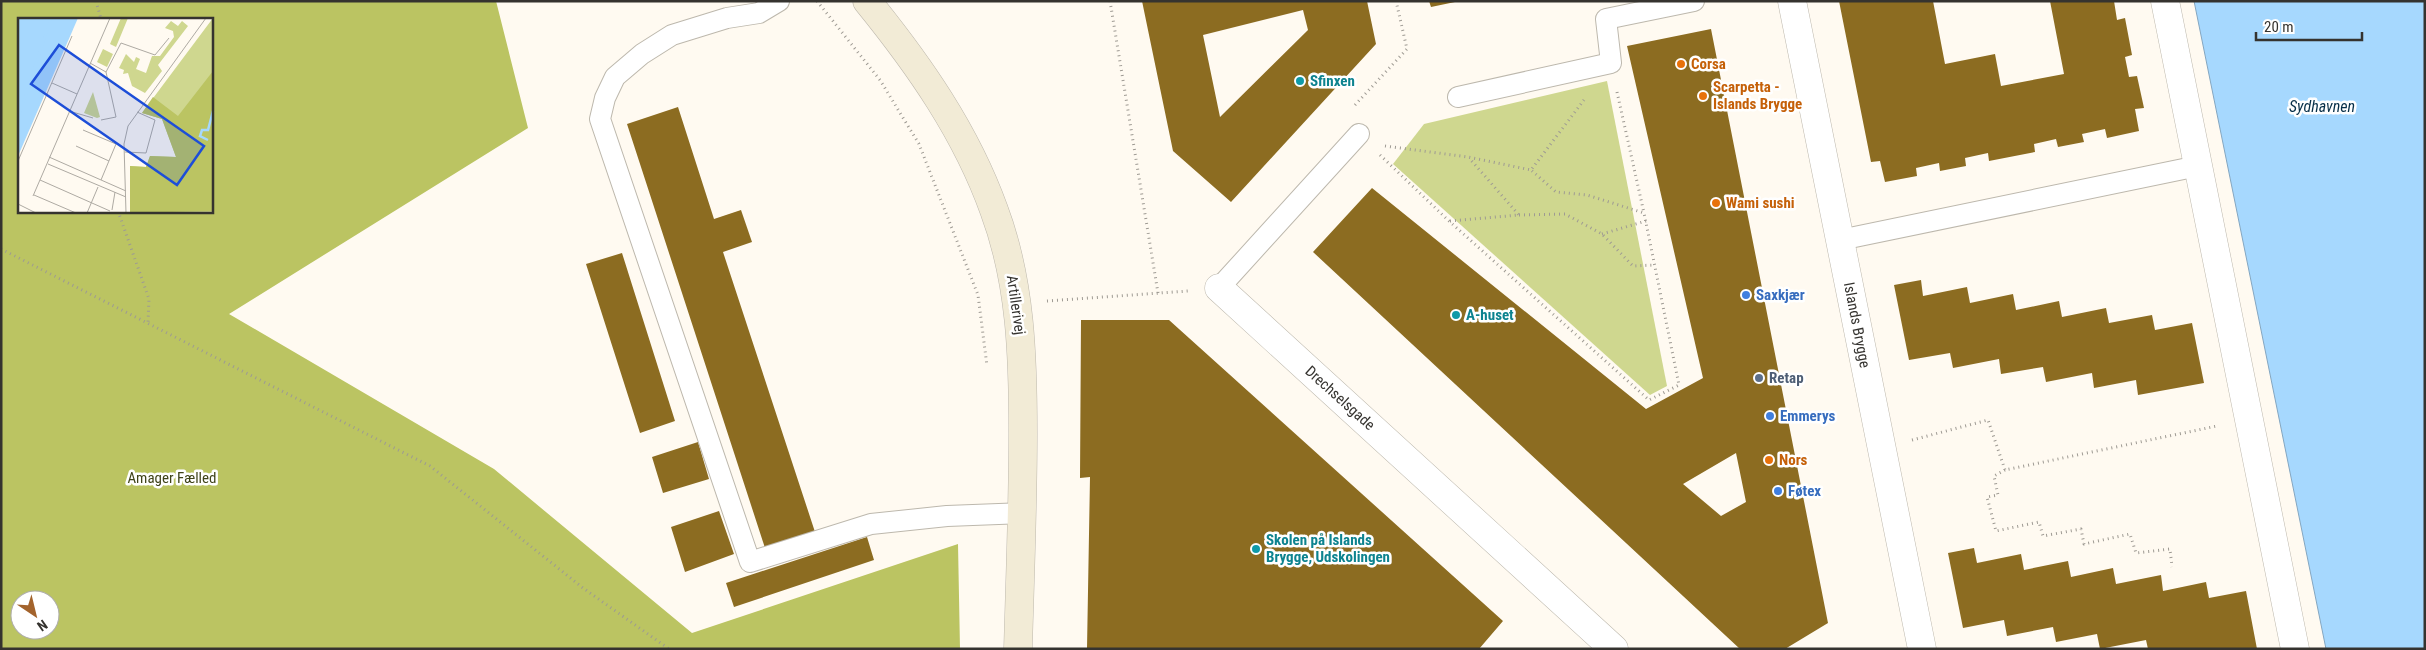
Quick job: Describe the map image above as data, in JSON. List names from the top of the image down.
{
  "streets": {
    "street": ["Artillerivej", "Islands Brygge", "Drechselsgade"]
  },
  "water": ["Sydhavnen"],
  "parks": ["Amager Fælled"],
  "places": [
    "Corsa",
    "Sfinxen",
    "Scarpetta - Islands Brygge",
    "Wami sushi",
    "Saxkjær",
    "A-huset",
    "Retap",
    "Emmerys",
    "Nors",
    "Føtex",
    "Skolen på Islands Brygge, Udskolingen"
  ],
  "scale_bar": "20 m",
  "north": "bottom right"
}
